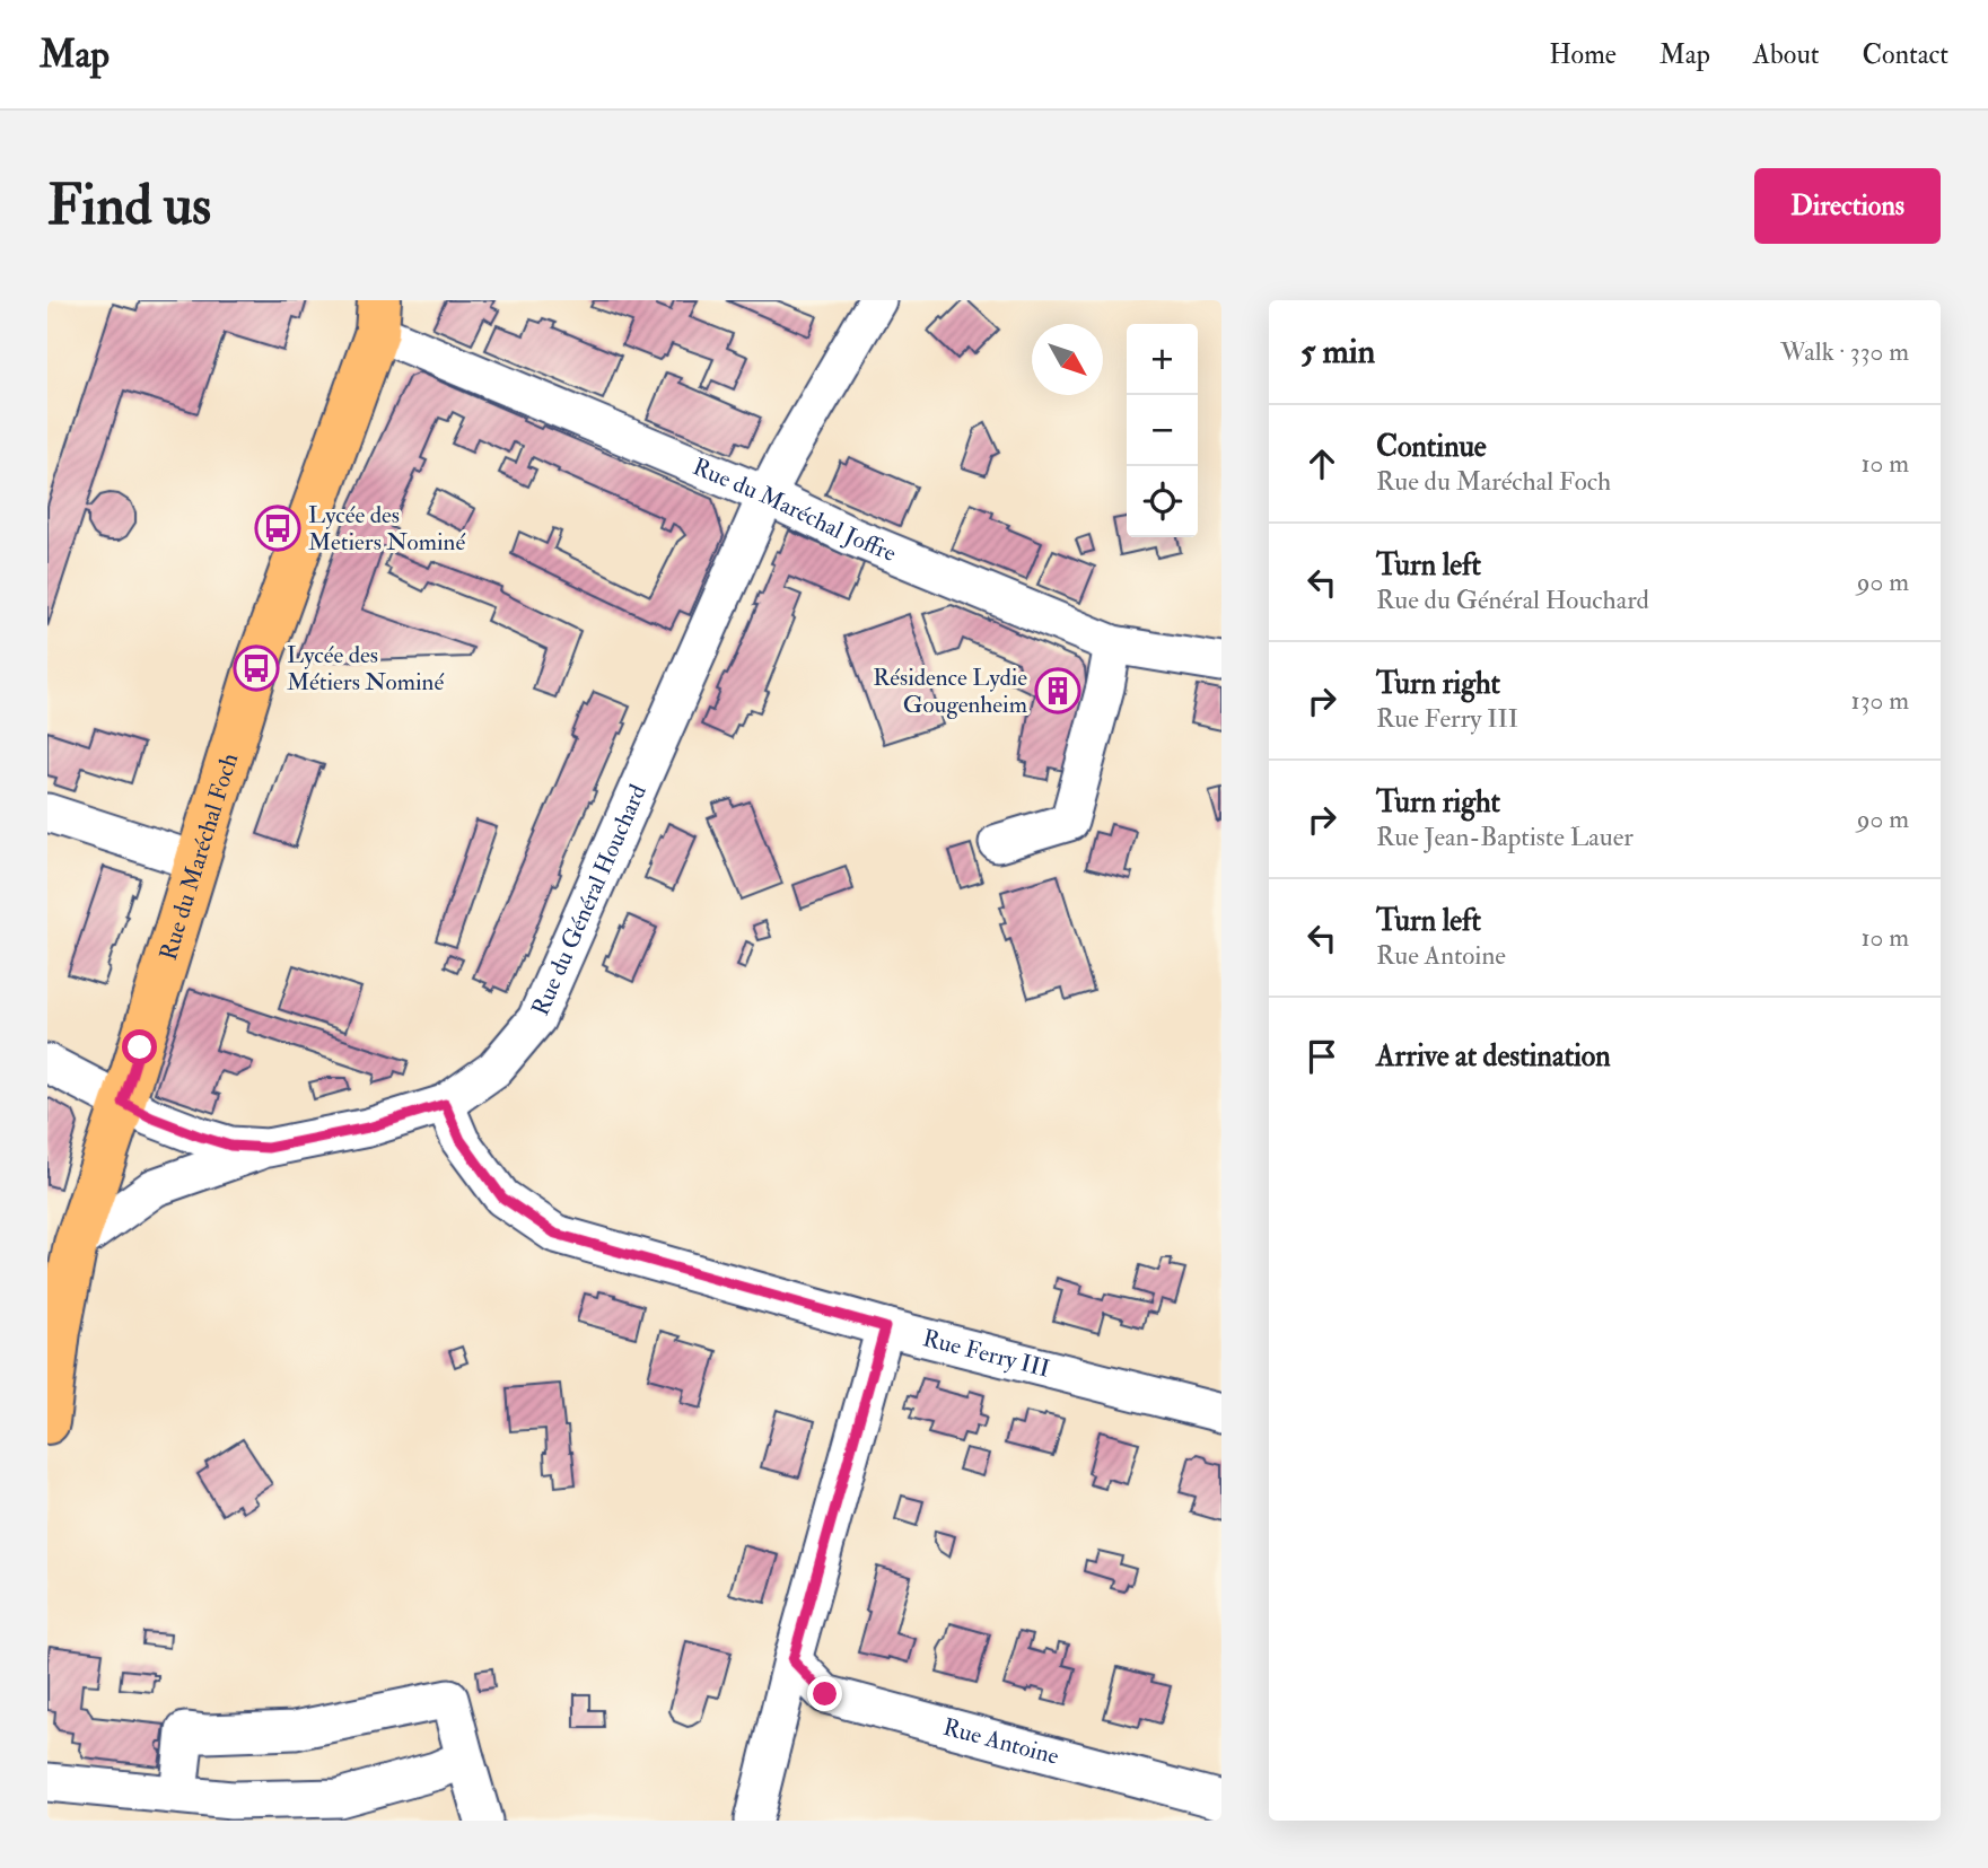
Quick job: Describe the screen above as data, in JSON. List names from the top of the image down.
{
  "streets": {
    "main road": ["Rue du Maréchal Foch"],
    "street": [
      "Rue du Maréchal Joffre",
      "Rue du Général Houchard",
      "Rue Ferry III",
      "Rue Antoine"
    ]
  },
  "crossings": [
    ["Rue du Maréchal Joffre", "Rue du Maréchal Foch"],
    ["Rue du Maréchal Joffre", "Rue du Général Houchard"],
    ["Rue du Maréchal Foch", "Rue du Général Houchard"],
    ["Rue du Général Houchard", "Rue Ferry III"]
  ],
  "places": {
    "bus stop": ["Lycée des Metiers Nominé", "Lycée des Métiers Nominé"],
    "building": ["Résidence Lydie Gougenheim"]
  },
  "north": "bottom right",
  "page": {
    "header": "Map",
    "nav": [
      "Home",
      "Map",
      "About",
      "Contact"
    ],
    "buttons": "Directions",
    "title": "Find us",
    "heading": ["5 min", "Walk · 330 m"],
    "map_buttons": ["+", "−"],
    "list": [
      ["Continue", "Rue du Maréchal Foch", "10 m"],
      ["Turn left", "Rue du Général Houchard", "90 m"],
      ["Turn right", "Rue Ferry III", "130 m"],
      ["Turn right", "Rue Jean-Baptiste Lauer", "90 m"],
      ["Turn left", "Rue Antoine", "10 m"],
      "Arrive at destination"
    ]
  }
}
